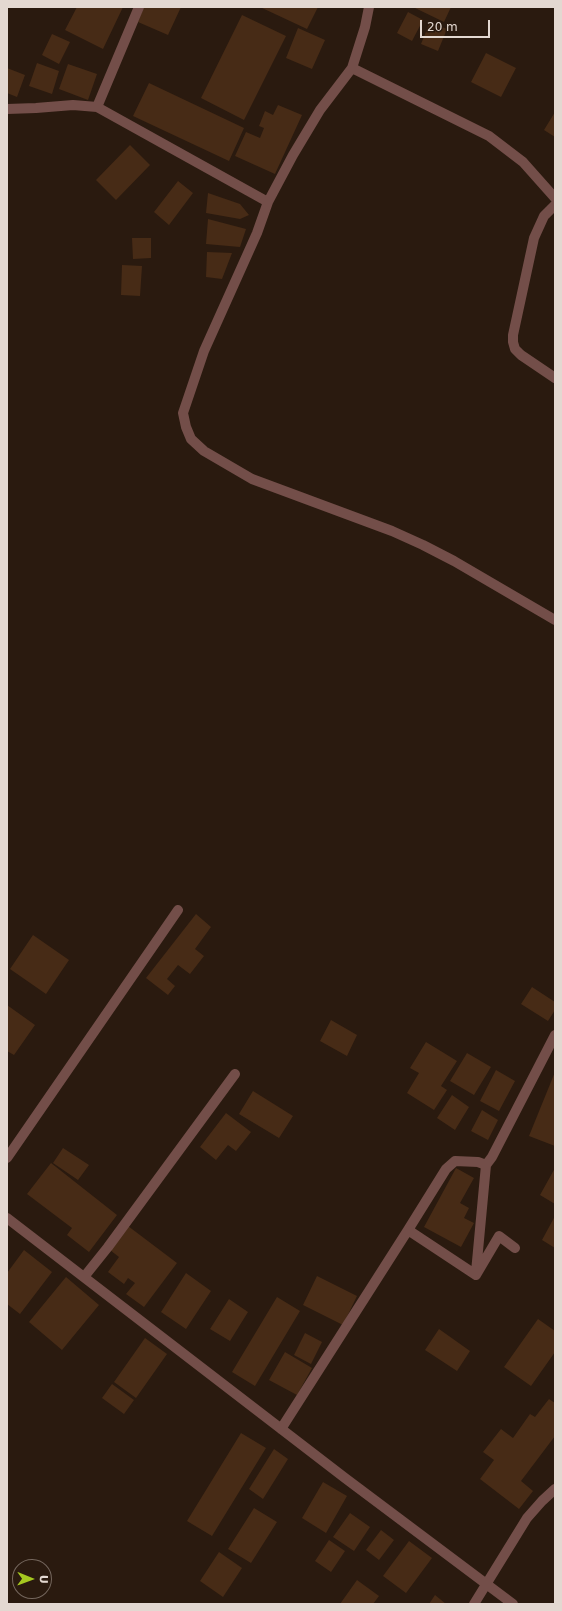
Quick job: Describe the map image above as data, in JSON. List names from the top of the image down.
{
  "scale_bar": "20 m",
  "north": "right"
}
